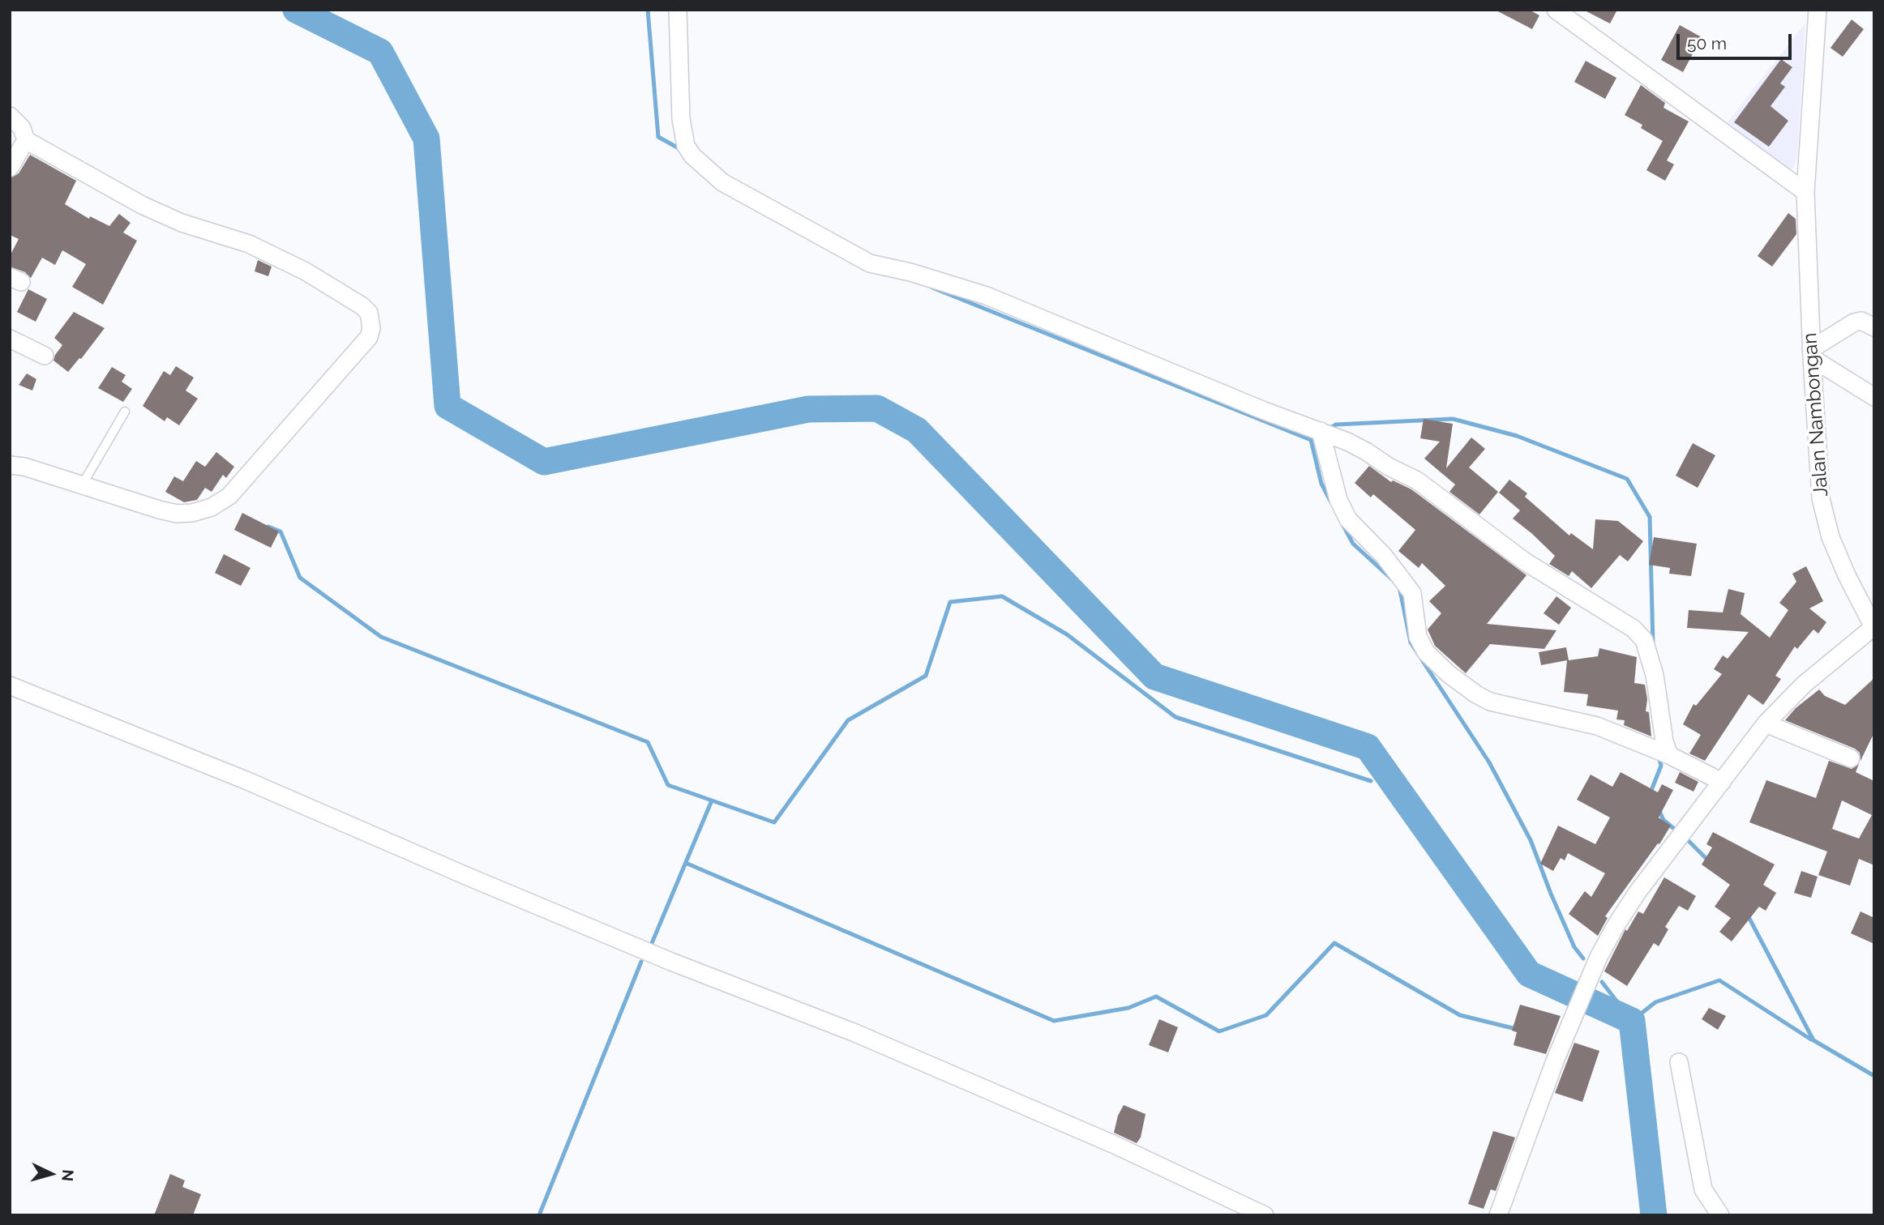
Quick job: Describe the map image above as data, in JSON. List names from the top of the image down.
{
  "streets": {
    "street": ["Jalan Nambongan"]
  },
  "scale_bar": "50 m",
  "north": "right"
}
